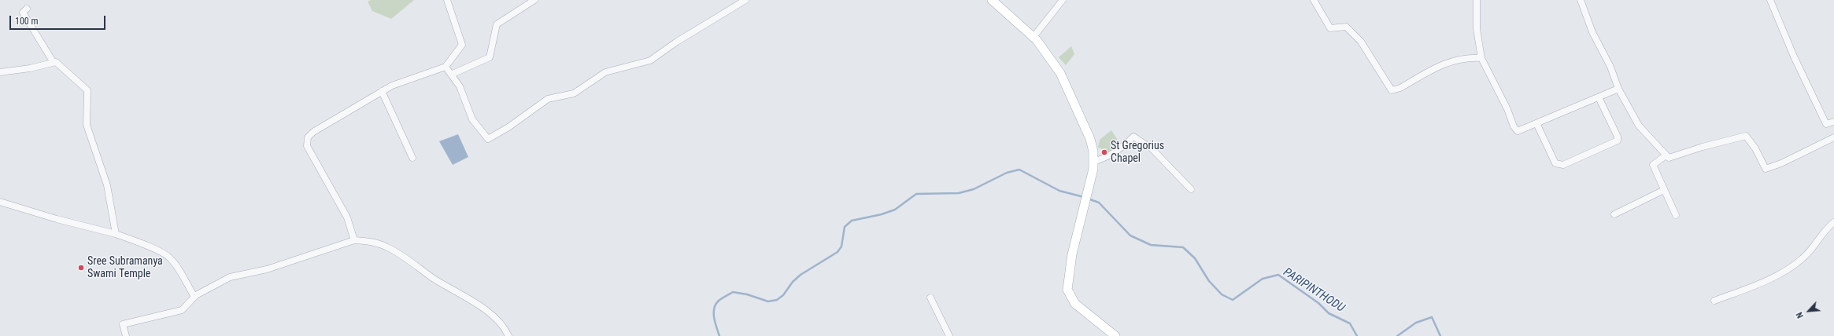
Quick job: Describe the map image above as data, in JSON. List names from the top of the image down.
{
  "water": ["PARIPINTHODU"],
  "places": ["St Gregorius Chapel", "Sree Subramanya Swami Temple"],
  "scale_bar": "100 m",
  "north": "bottom left"
}
